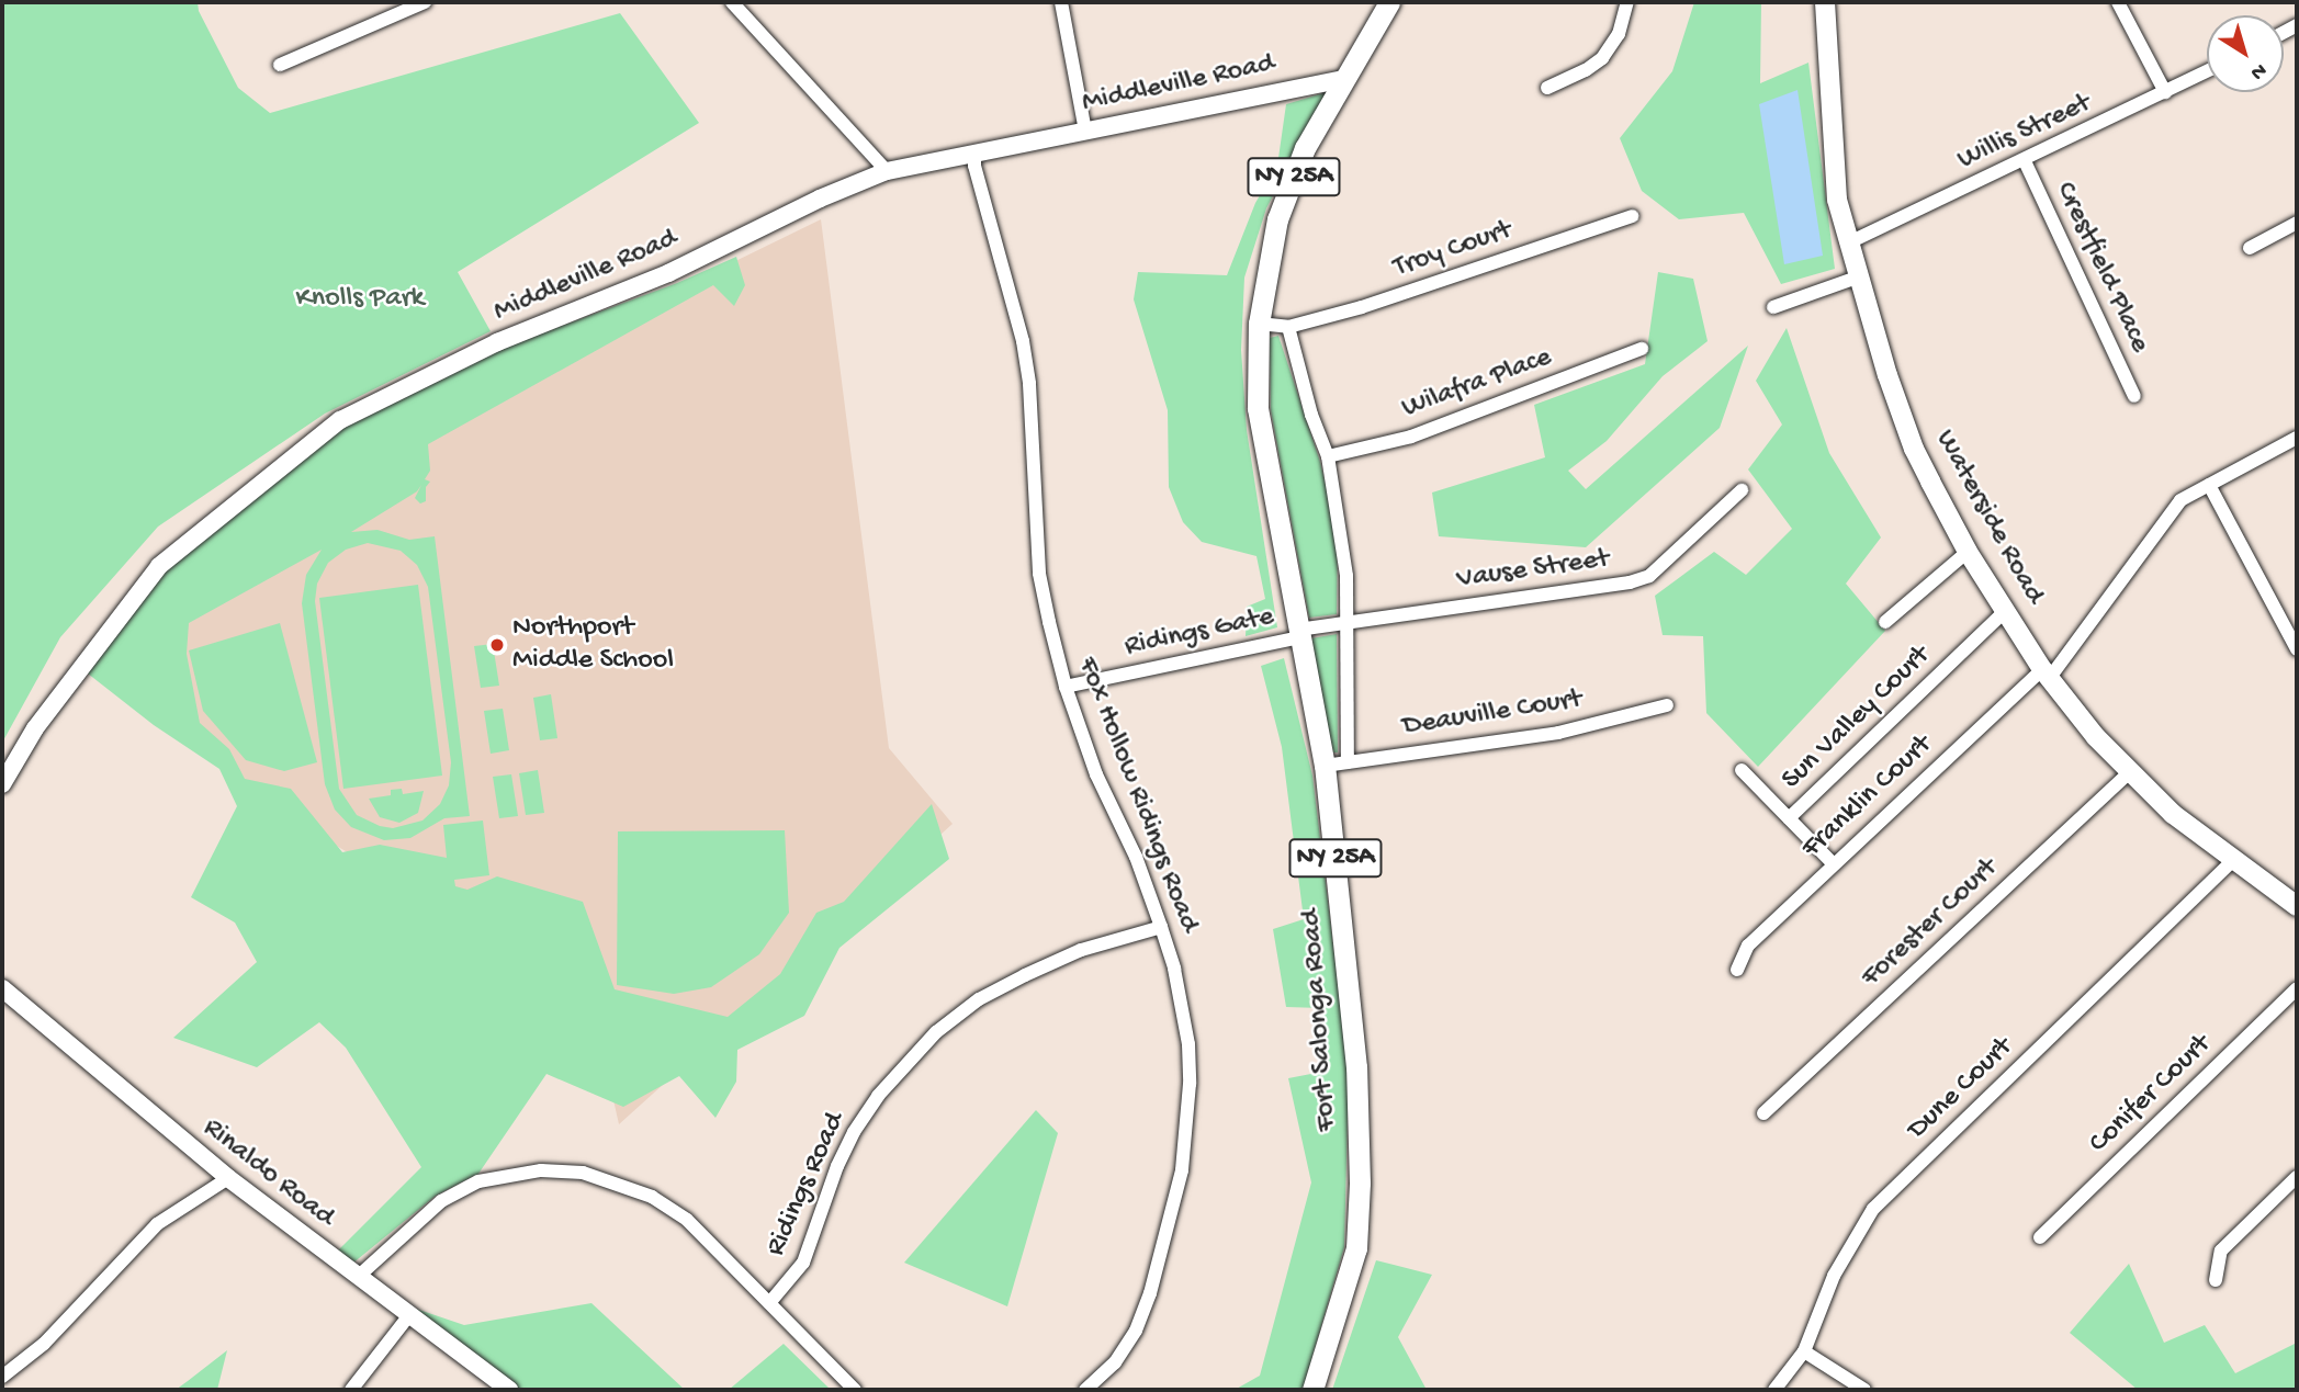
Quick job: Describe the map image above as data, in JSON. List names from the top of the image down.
{
  "streets": {
    "main road": ["NY 25A", "Waterside Road", "Fort Salonga Road"],
    "street": [
      "Middleville Road",
      "Willis Street",
      "Troy Court",
      "Crestfield Place",
      "Wilafra Place",
      "Vause Street",
      "Ridings Gate",
      "Deauville Court",
      "Sun Valley Court",
      "Fox Hollow Ridings Road",
      "Franklin Court",
      "Forester Court",
      "Dune Court",
      "Conifer Court",
      "Rinaldo Road",
      "Ridings Road"
    ]
  },
  "crossings": [
    ["Middleville Road", "Fox Hollow Ridings Road"],
    ["Middleville Road", "Fort Salonga Road"],
    ["Willis Street", "Crestfield Place"],
    ["Willis Street", "Waterside Road"],
    ["Waterside Road", "Sun Valley Court"],
    ["Waterside Road", "Franklin Court"],
    ["Waterside Road", "Forester Court"],
    ["Waterside Road", "Dune Court"],
    ["Vause Street", "Ridings Gate"],
    ["Vause Street", "Fort Salonga Road"],
    ["Ridings Gate", "Fox Hollow Ridings Road"],
    ["Ridings Gate", "Fort Salonga Road"],
    ["Deauville Court", "Fort Salonga Road"],
    ["Sun Valley Court", "Franklin Court"],
    ["Fox Hollow Ridings Road", "Ridings Road"]
  ],
  "parks": ["Knolls Park"],
  "places": ["Northport Middle School"],
  "north": "bottom right"
}
